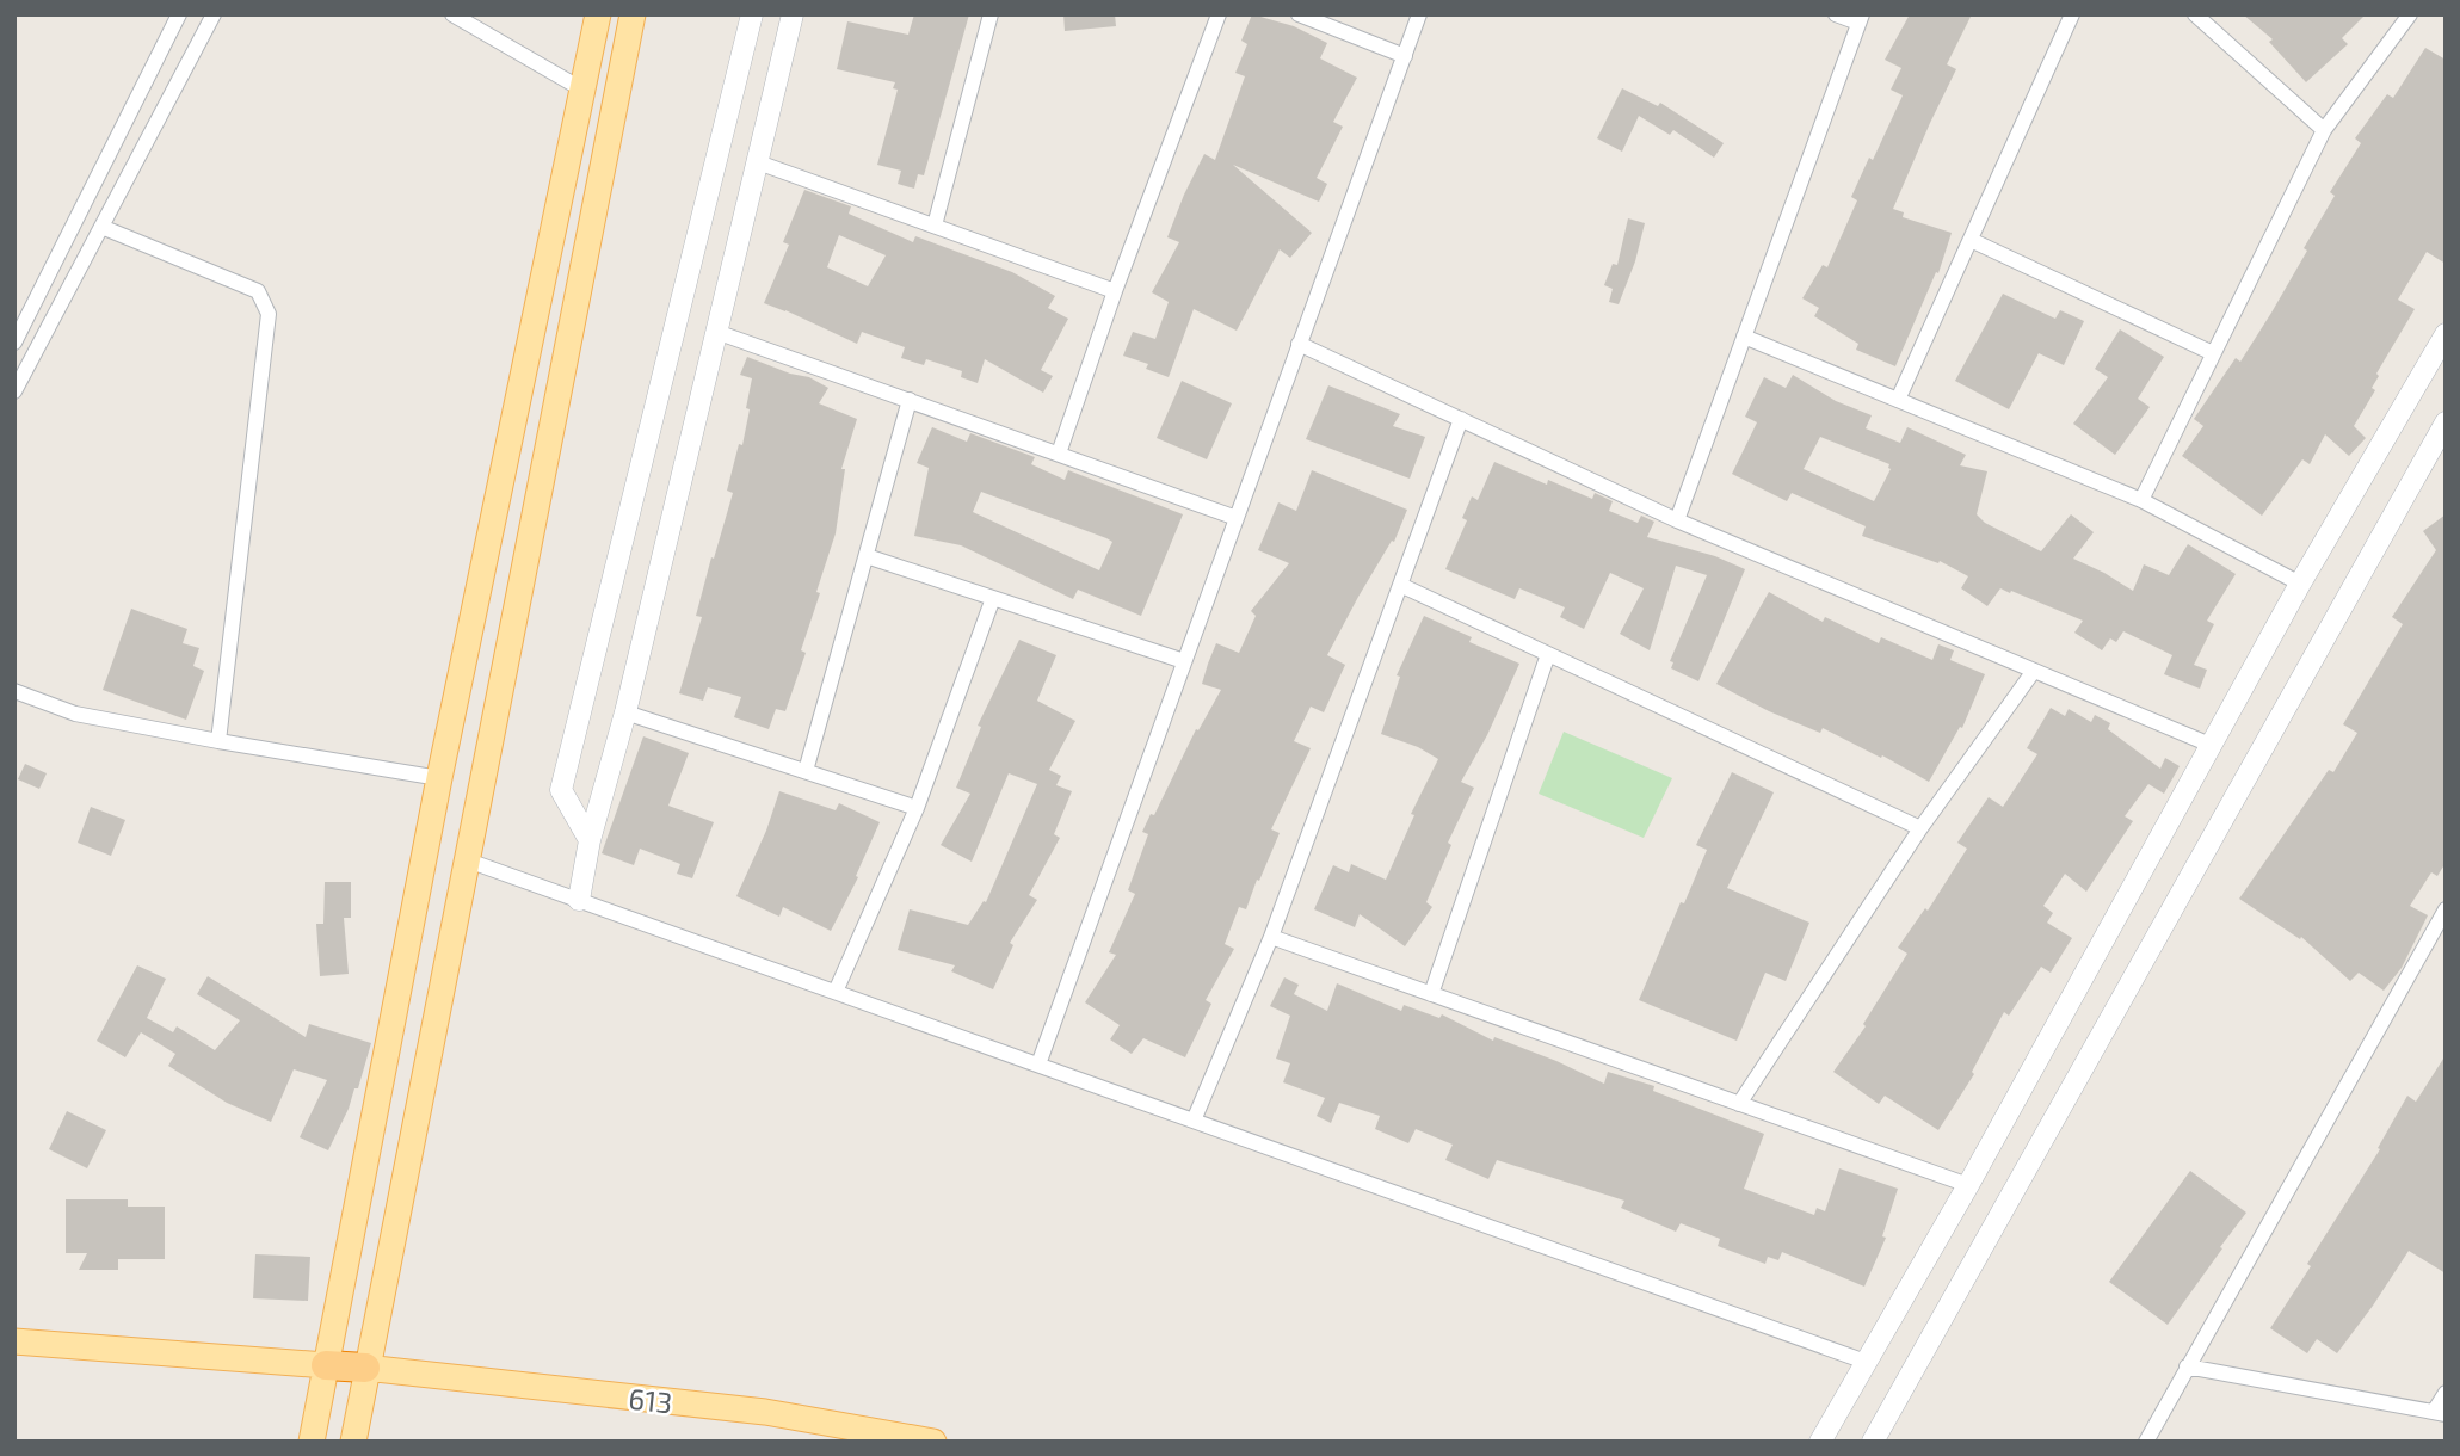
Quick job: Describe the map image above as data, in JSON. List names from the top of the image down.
{
  "streets": {
    "main road": ["613"]
  }
}
